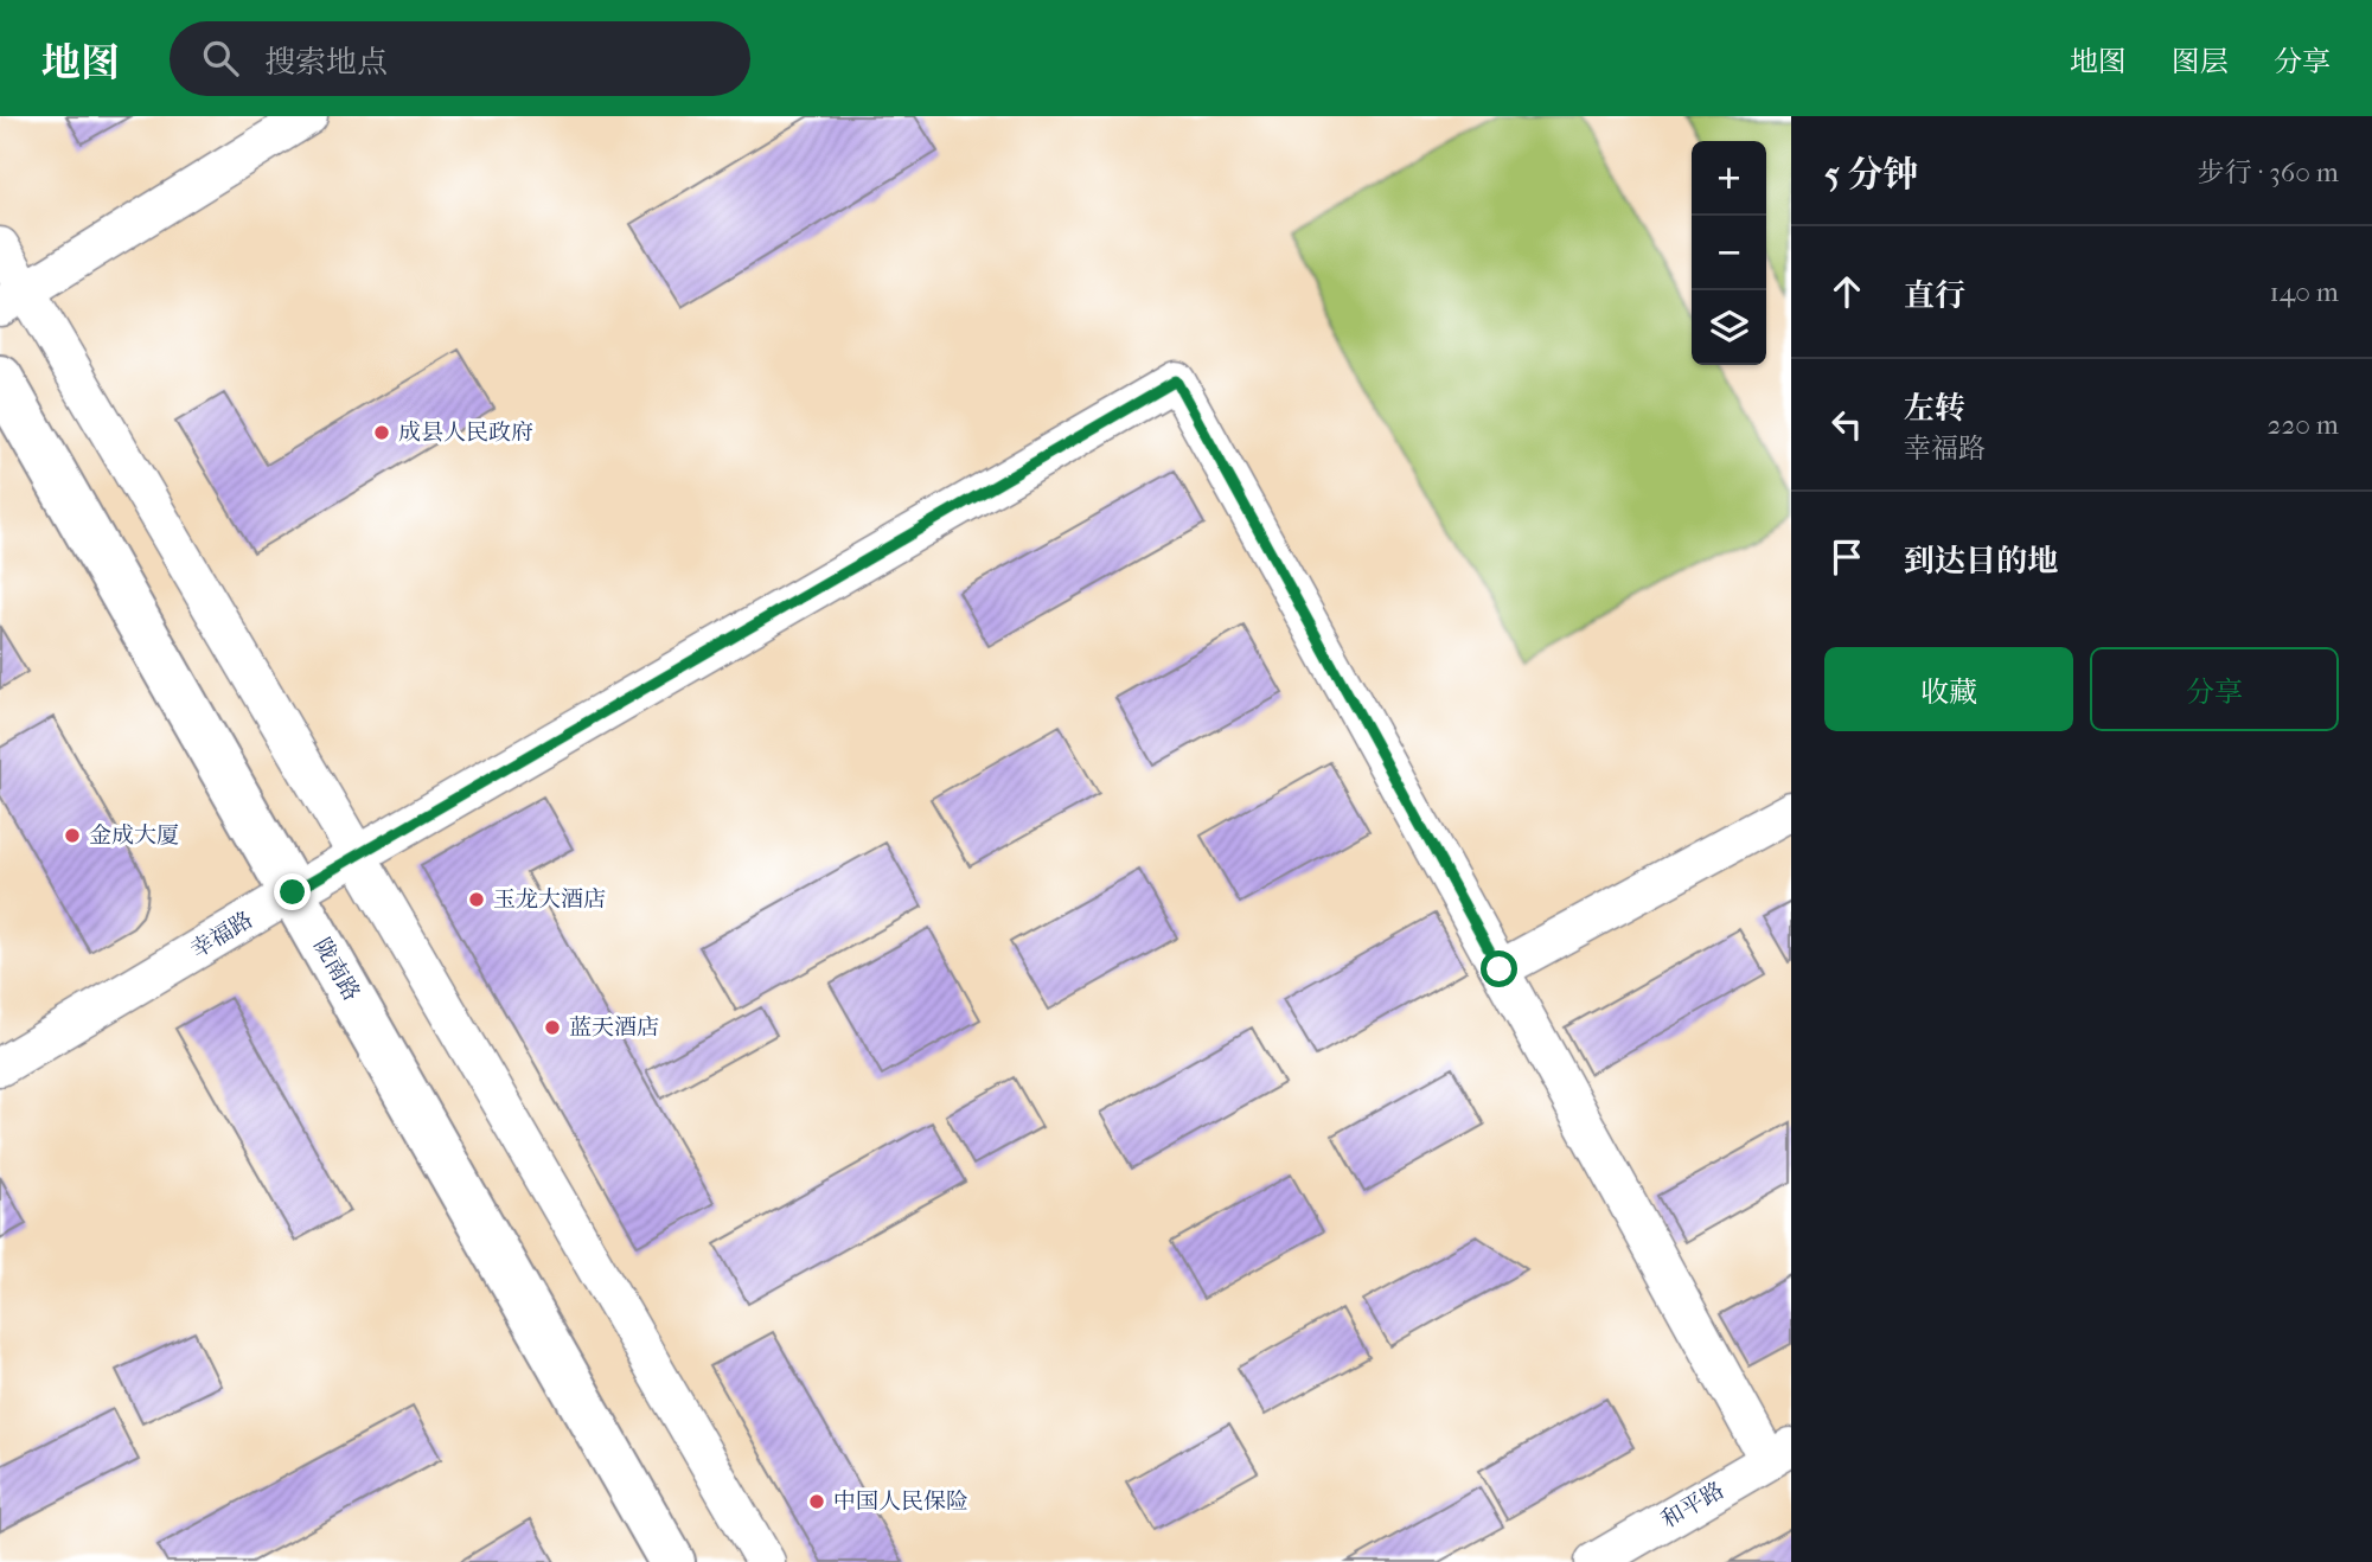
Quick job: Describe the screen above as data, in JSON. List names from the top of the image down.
{
  "streets": {
    "main road": ["陇南路"],
    "street": ["幸福路", "和平路"]
  },
  "crossings": [
    ["幸福路", "陇南路"]
  ],
  "places": [
    "成县人民政府",
    "金成大厦",
    "玉龙大酒店",
    "蓝天酒店",
    "中国人民保险"
  ],
  "page": {
    "header": "地图",
    "search": "搜索地点",
    "nav": ["地图", "图层", "分享"],
    "heading": ["5 分钟", "步行 · 360 m"],
    "map_buttons": ["+", "−"],
    "list": [
      ["直行", "140 m"],
      ["左转", "幸福路", "220 m"],
      "到达目的地"
    ],
    "buttons": ["收藏", "分享"]
  }
}
